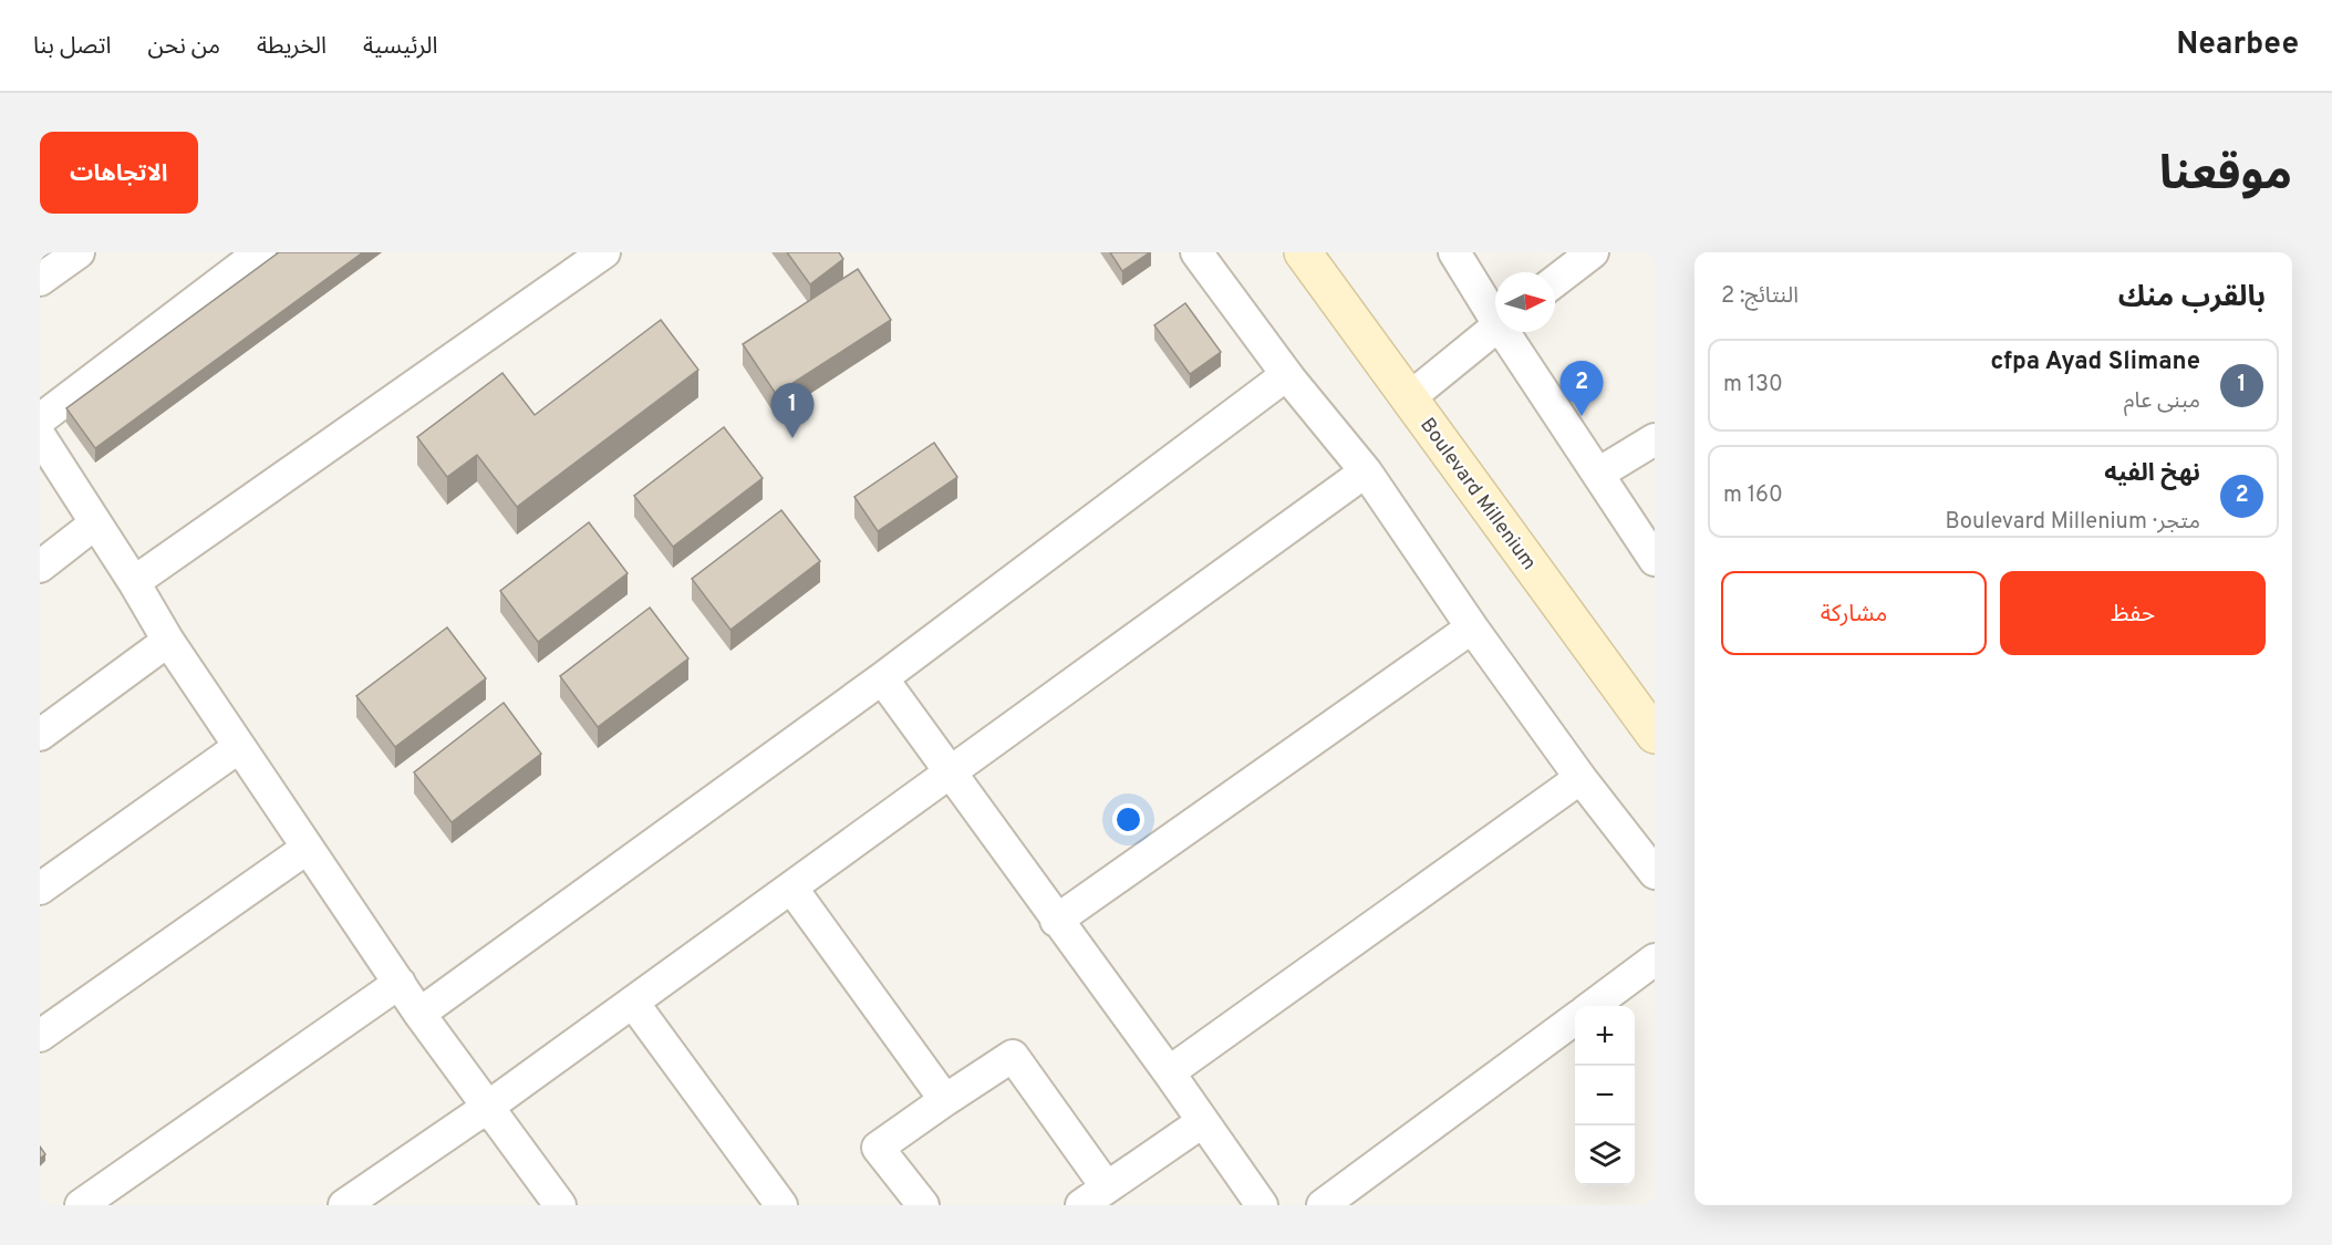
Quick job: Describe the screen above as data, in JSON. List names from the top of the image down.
{
  "streets": {
    "main road": ["Boulevard Millenium"]
  },
  "north": "right",
  "page": {
    "header": "Nearbee",
    "nav": [
      "الرئيسية",
      "الخريطة",
      "من نحن",
      "اتصل بنا"
    ],
    "title": "موقعنا",
    "buttons": [
      "الاتجاهات",
      ["حفظ", "مشاركة"]
    ],
    "heading": ["بالقرب منك", "النتائج: 2"],
    "list": [
      {
        "mark": "1",
        "name": "cfpa Ayad Slimane",
        "note": "مبنى عام",
        "value": "130 m"
      },
      {
        "mark": "2",
        "name": "نهخ الفيه",
        "note": "متجر · Boulevard Millenium",
        "value": "160 m"
      }
    ],
    "pins": ["2", "1"],
    "map_buttons": ["+", "−"]
  }
}
